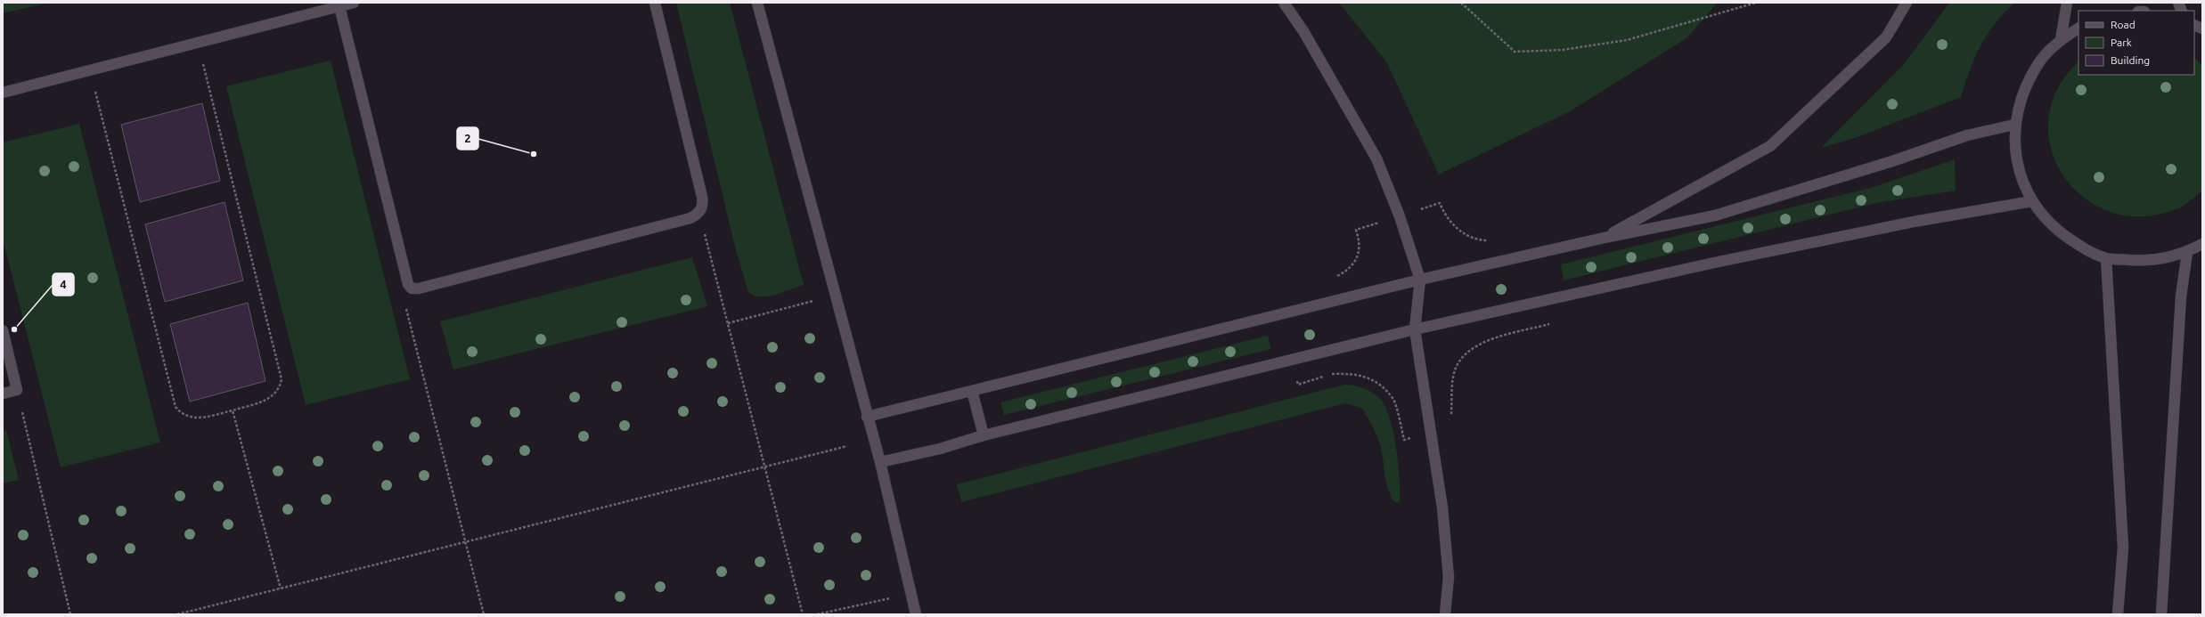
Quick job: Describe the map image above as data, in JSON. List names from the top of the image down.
{
  "places": ["2", "4"],
  "legend": ["Road", "Park", "Building"]
}
